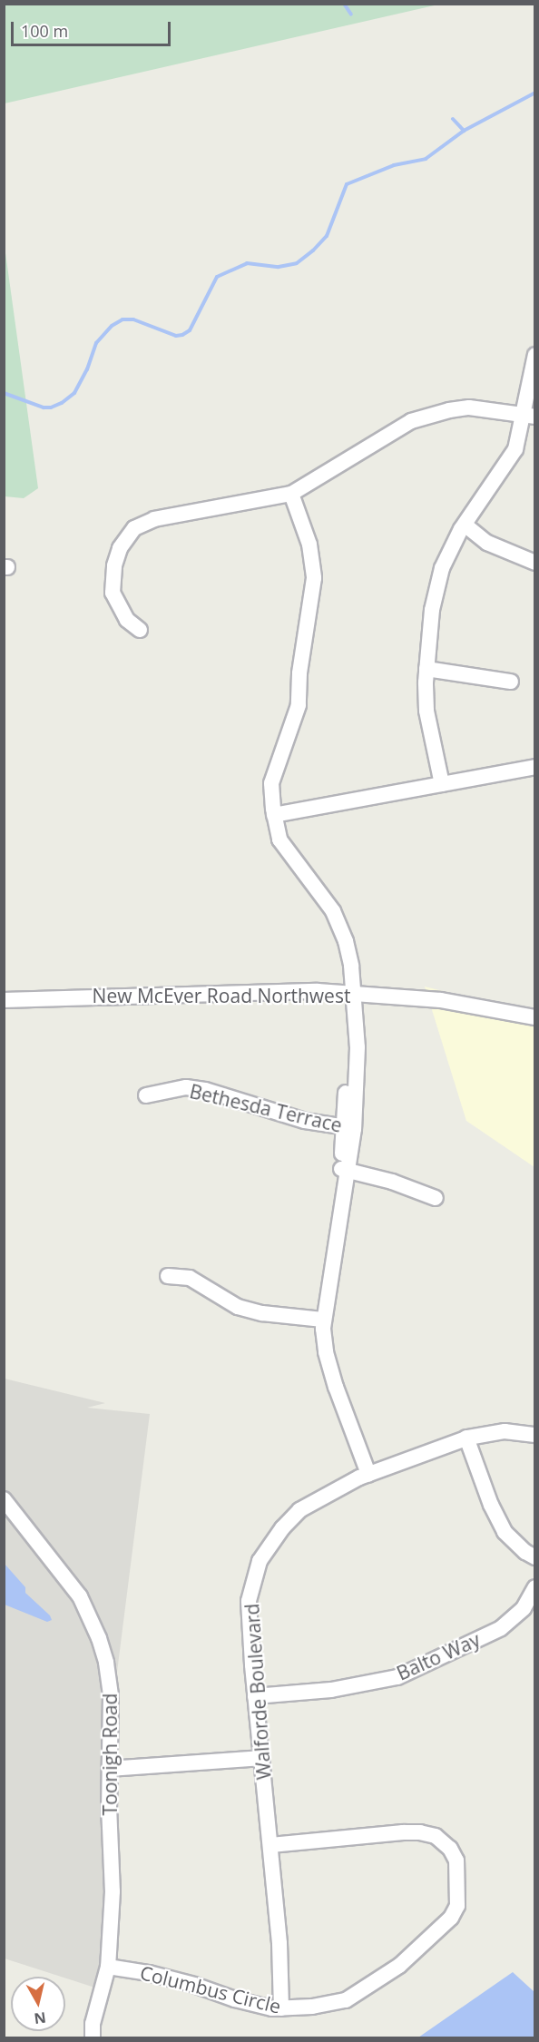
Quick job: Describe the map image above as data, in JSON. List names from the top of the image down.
{
  "streets": {
    "street": [
      "New McEver Road Northwest",
      "Bethesda Terrace",
      "Balto Way",
      "Walforde Boulevard",
      "Toonigh Road",
      "Columbus Circle"
    ]
  },
  "crossings": [
    ["Balto Way", "Walforde Boulevard"],
    ["Walforde Boulevard", "Columbus Circle"],
    ["Toonigh Road", "Columbus Circle"]
  ],
  "scale_bar": "100 m",
  "north": "bottom"
}
